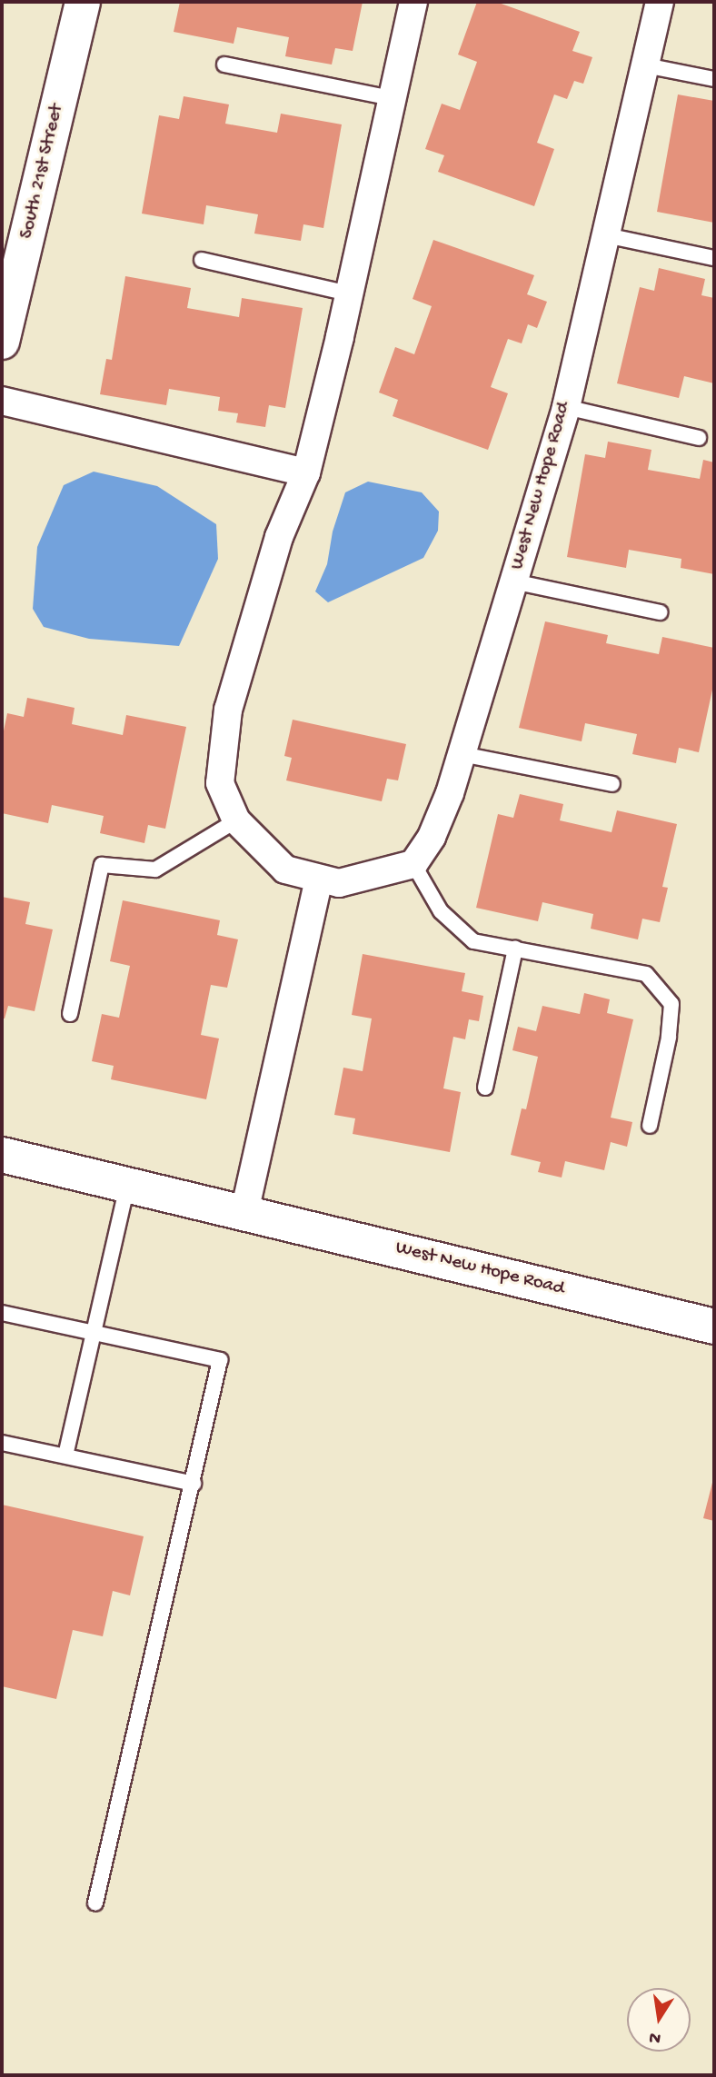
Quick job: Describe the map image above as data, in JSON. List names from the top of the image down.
{
  "streets": {
    "main road": ["South 21st Street", "West New Hope Road"]
  },
  "north": "bottom"
}
